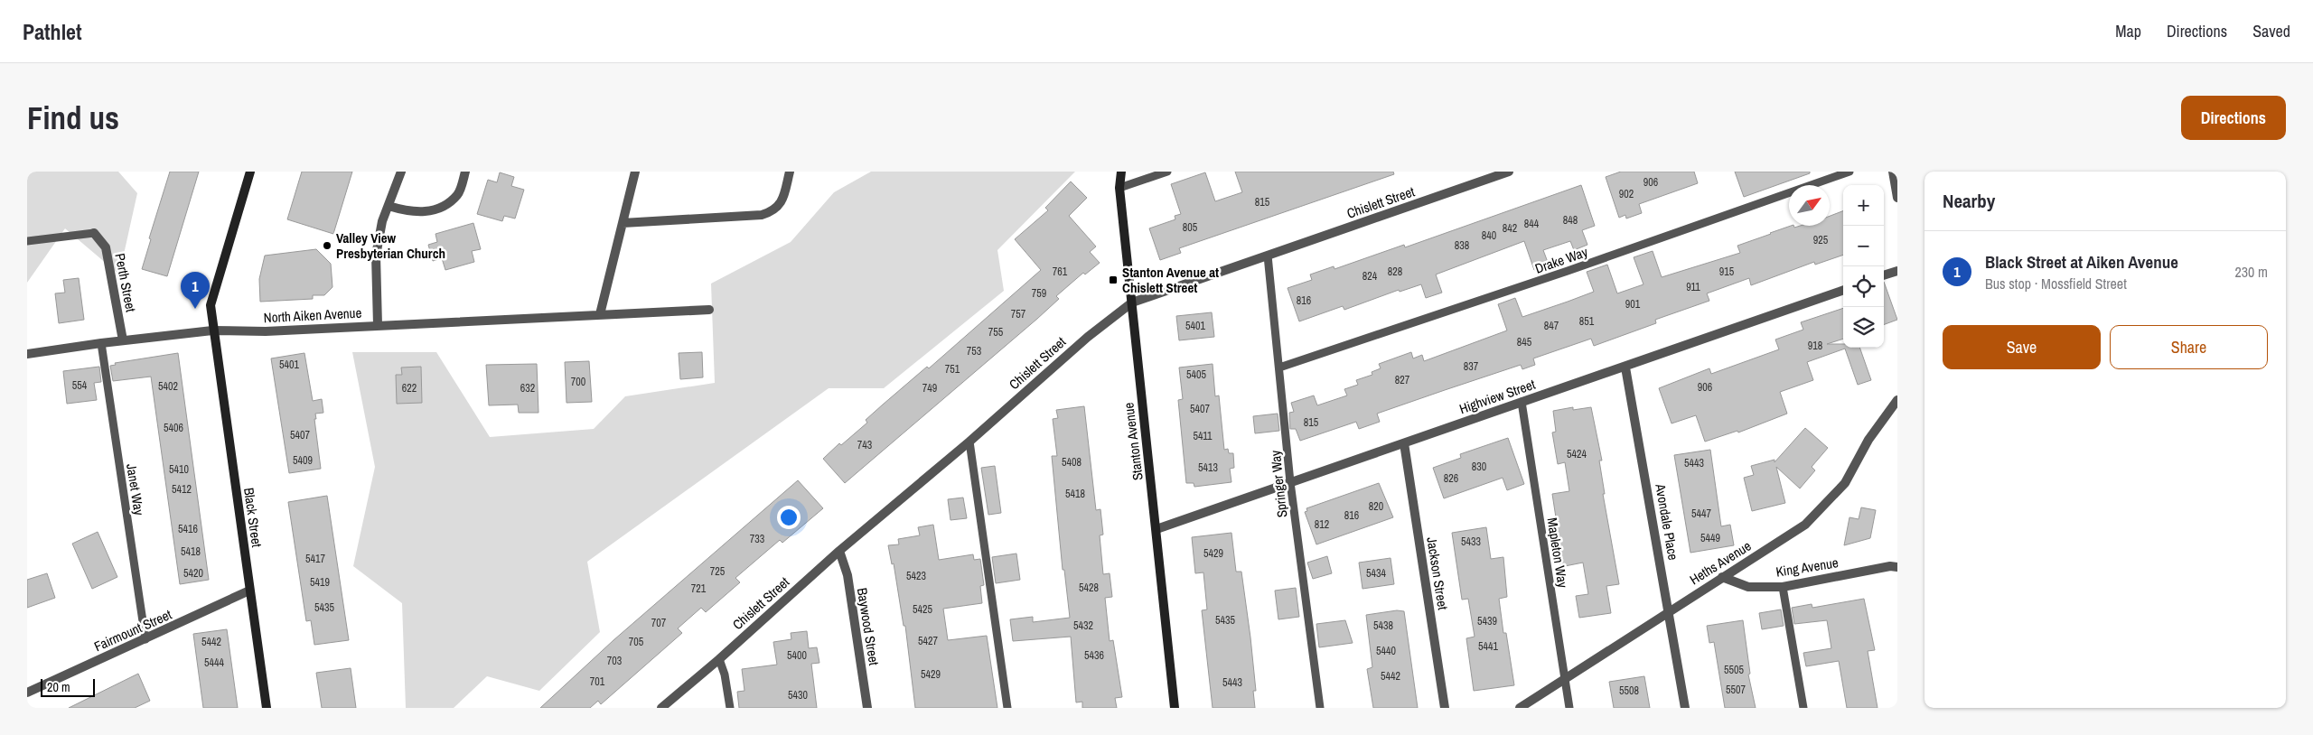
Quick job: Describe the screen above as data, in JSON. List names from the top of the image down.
{
  "streets": {
    "street": [
      "Chislett Street",
      "Perth Street",
      "North Aiken Avenue",
      "Highview Street",
      "Stanton Avenue",
      "Black Street",
      "Avondale Place",
      "Heths Avenue",
      "King Avenue",
      "Jackson Street",
      "Baywood Street",
      "Fairmount Street"
    ],
    "lane": [
      "Drake Way",
      "Springer Way",
      "Janet Way",
      "Mapleton Way"
    ]
  },
  "crossings": [
    ["Chislett Street", "Stanton Avenue"],
    ["Chislett Street", "Springer Way"],
    ["Chislett Street", "Baywood Street"],
    ["Drake Way", "Springer Way"],
    ["Perth Street", "North Aiken Avenue"],
    ["North Aiken Avenue", "Janet Way"],
    ["North Aiken Avenue", "Black Street"],
    ["Highview Street", "Stanton Avenue"],
    ["Highview Street", "Springer Way"],
    ["Highview Street", "Avondale Place"],
    ["Highview Street", "Mapleton Way"],
    ["Highview Street", "Jackson Street"],
    ["Janet Way", "Fairmount Street"],
    ["Black Street", "Fairmount Street"],
    ["Avondale Place", "Heths Avenue"],
    ["Mapleton Way", "Heths Avenue"],
    ["Heths Avenue", "King Avenue"]
  ],
  "places": {
    "other": ["Valley View Presbyterian Church"],
    "transit": ["Stanton Avenue at Chislett Street"]
  },
  "house_numbers": [
    "906",
    "902",
    "815",
    "848",
    "844",
    "805",
    "842",
    "840",
    "925",
    "838",
    "761",
    "828",
    "915",
    "824",
    "911",
    "759",
    "816",
    "901",
    "757",
    "851",
    "5401",
    "847",
    "755",
    "845",
    "918",
    "753",
    "5401",
    "837",
    "751",
    "5405",
    "827",
    "700",
    "554",
    "5402",
    "906",
    "622",
    "632",
    "749",
    "5407",
    "815",
    "5406",
    "5407",
    "5411",
    "743",
    "5424",
    "5409",
    "5408",
    "5443",
    "830",
    "5413",
    "5410",
    "826",
    "5412",
    "5418",
    "820",
    "5447",
    "816",
    "812",
    "5416",
    "5449",
    "733",
    "5433",
    "5418",
    "5429",
    "5417",
    "725",
    "5420",
    "5434",
    "5423",
    "5419",
    "5428",
    "721",
    "5435",
    "5425",
    "5435",
    "5439",
    "707",
    "5432",
    "5438",
    "5427",
    "5442",
    "705",
    "5441",
    "5440",
    "5400",
    "5436",
    "703",
    "5444",
    "5505",
    "5429",
    "5442",
    "701",
    "5443",
    "5507",
    "5508",
    "5430"
  ],
  "scale_bar": "20 m",
  "north": "top right",
  "page": {
    "header": "Pathlet",
    "nav": ["Map", "Directions", "Saved"],
    "buttons": [
      "Directions",
      ["Save", "Share"]
    ],
    "title": "Find us",
    "heading": "Nearby",
    "map_buttons": ["+", "−"],
    "list": [
      {
        "mark": "1",
        "name": "Black Street at Aiken Avenue",
        "note": "Bus stop · Mossfield Street",
        "value": "230 m"
      }
    ],
    "pins": "1",
    "scale": "20 m"
  }
}
